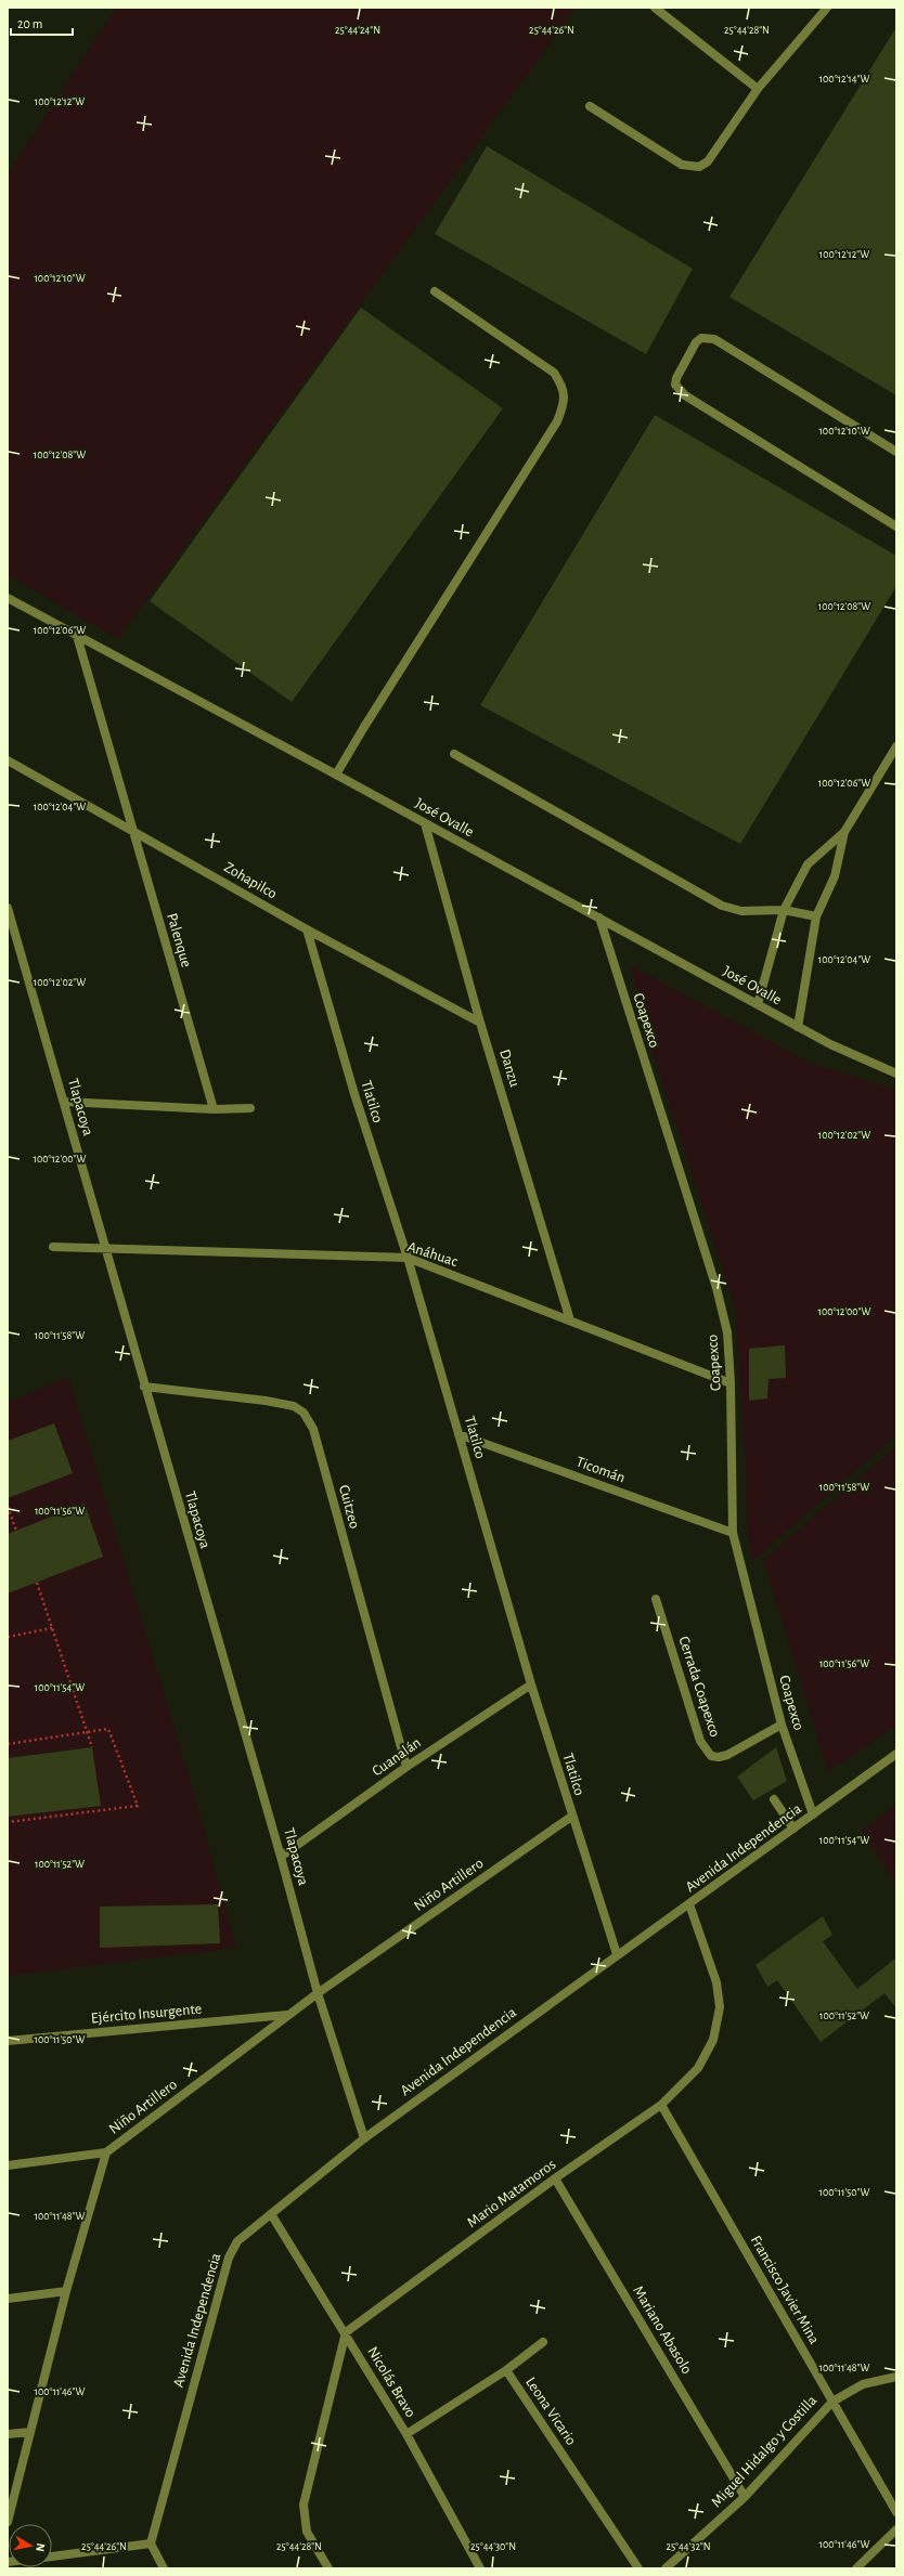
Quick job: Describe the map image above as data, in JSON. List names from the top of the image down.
{
  "streets": {
    "street": [
      "José Ovalle",
      "Zohapilco",
      "Palenque",
      "Coapexco",
      "Danzu",
      "Tlatilco",
      "Tlapacoya",
      "Anáhuac",
      "Ticomán",
      "Cuitzeo",
      "Cerrada Coapexco",
      "Cuanalán",
      "Avenida Independencia",
      "Niño Artillero",
      "Ejército Insurgente",
      "Mario Matamoros",
      "Francisco Javier Mina",
      "Mariano Abasolo",
      "Nicolás Bravo",
      "Leona Vicario",
      "Miguel Hidalgo y Costilla"
    ]
  },
  "crossings": [
    ["José Ovalle", "Palenque"],
    ["José Ovalle", "Coapexco"],
    ["José Ovalle", "Danzu"],
    ["Zohapilco", "Palenque"],
    ["Zohapilco", "Danzu"],
    ["Zohapilco", "Tlatilco"],
    ["Coapexco", "Anáhuac"],
    ["Coapexco", "Ticomán"],
    ["Coapexco", "Cerrada Coapexco"],
    ["Coapexco", "Avenida Independencia"],
    ["Danzu", "Anáhuac"],
    ["Tlatilco", "Anáhuac"],
    ["Tlatilco", "Ticomán"],
    ["Tlatilco", "Cuanalán"],
    ["Tlatilco", "Avenida Independencia"],
    ["Tlatilco", "Niño Artillero"],
    ["Tlapacoya", "Anáhuac"],
    ["Tlapacoya", "Cuitzeo"],
    ["Tlapacoya", "Cuanalán"],
    ["Tlapacoya", "Avenida Independencia"],
    ["Tlapacoya", "Niño Artillero"],
    ["Cuitzeo", "Cuanalán"],
    ["Avenida Independencia", "Mario Matamoros"],
    ["Avenida Independencia", "Nicolás Bravo"],
    ["Niño Artillero", "Ejército Insurgente"],
    ["Mario Matamoros", "Francisco Javier Mina"],
    ["Mario Matamoros", "Mariano Abasolo"],
    ["Mario Matamoros", "Nicolás Bravo"],
    ["Francisco Javier Mina", "Miguel Hidalgo y Costilla"],
    ["Mariano Abasolo", "Miguel Hidalgo y Costilla"],
    ["Nicolás Bravo", "Leona Vicario"]
  ],
  "scale_bar": "20 m",
  "north": "right",
  "coordinates": [
    "25°44'26\"N",
    "25°44'28\"N",
    "25°44'24\"N",
    "100°12'14\"W",
    "100°12'12\"W",
    "100°12'10\"W",
    "100°12'08\"W",
    "100°12'06\"W",
    "100°12'04\"W",
    "100°12'02\"W",
    "100°12'00\"W",
    "100°11'58\"W",
    "100°11'56\"W",
    "100°11'54\"W",
    "100°11'52\"W",
    "100°11'50\"W",
    "100°11'48\"W",
    "100°11'46\"W",
    "25°44'30\"N",
    "25°44'32\"N"
  ]
}
